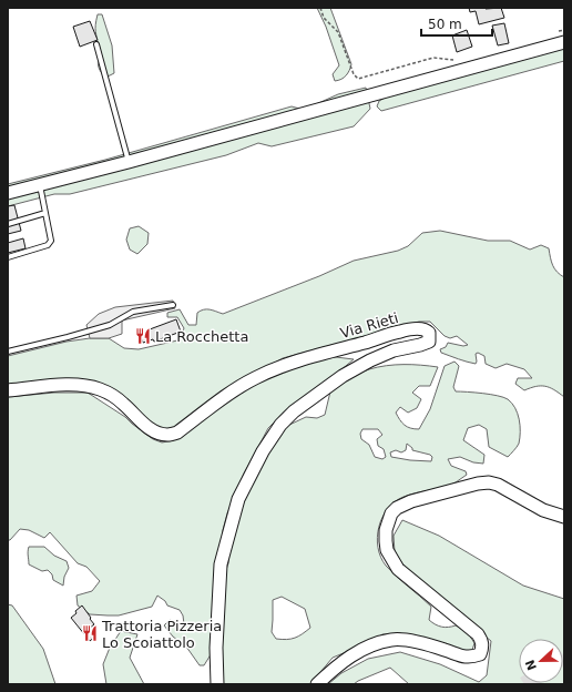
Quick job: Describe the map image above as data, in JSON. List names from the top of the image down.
{
  "streets": {
    "street": ["Via Rieti"]
  },
  "places": {
    "restaurant": ["La Rocchetta", "Trattoria Pizzeria Lo Scoiattolo"]
  },
  "scale_bar": "50 m",
  "north": "left"
}
